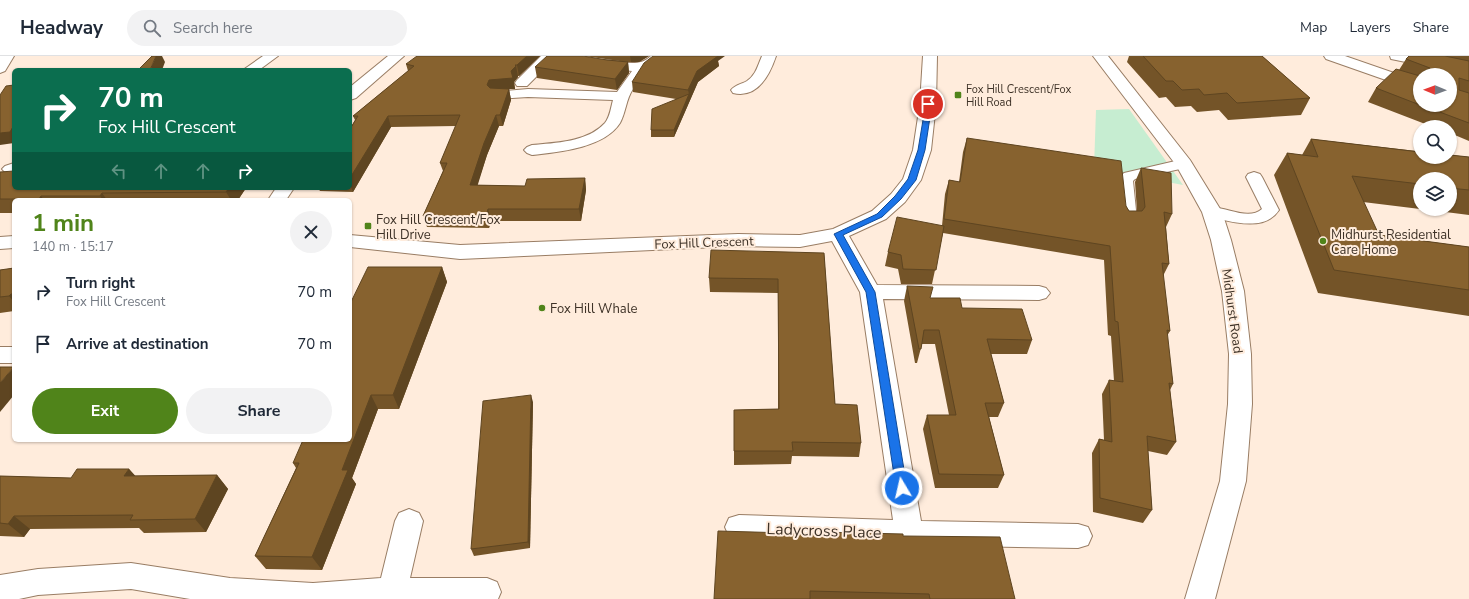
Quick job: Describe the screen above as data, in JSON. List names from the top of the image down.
{
  "streets": {
    "street": ["Fox Hill Crescent", "Midhurst Road", "Ladycross Place"]
  },
  "places": {
    "transit": ["Fox Hill Crescent/Fox Hill Road", "Fox Hill Crescent/Fox Hill Drive"],
    "other": ["Midhurst Residential Care Home", "Fox Hill Whale"]
  },
  "north": "left",
  "page": {
    "header": "Headway",
    "search": "Search here",
    "nav": ["Map", "Layers", "Share"],
    "turn": ["70 m", "Fox Hill Crescent"],
    "heading": ["1 min", "140 m · 15:17"],
    "list": [
      {
        "name": "Turn right",
        "note": "Fox Hill Crescent",
        "value": "70 m"
      },
      {
        "name": "Arrive at destination",
        "value": "70 m"
      }
    ],
    "buttons": ["Exit", "Share"]
  }
}
